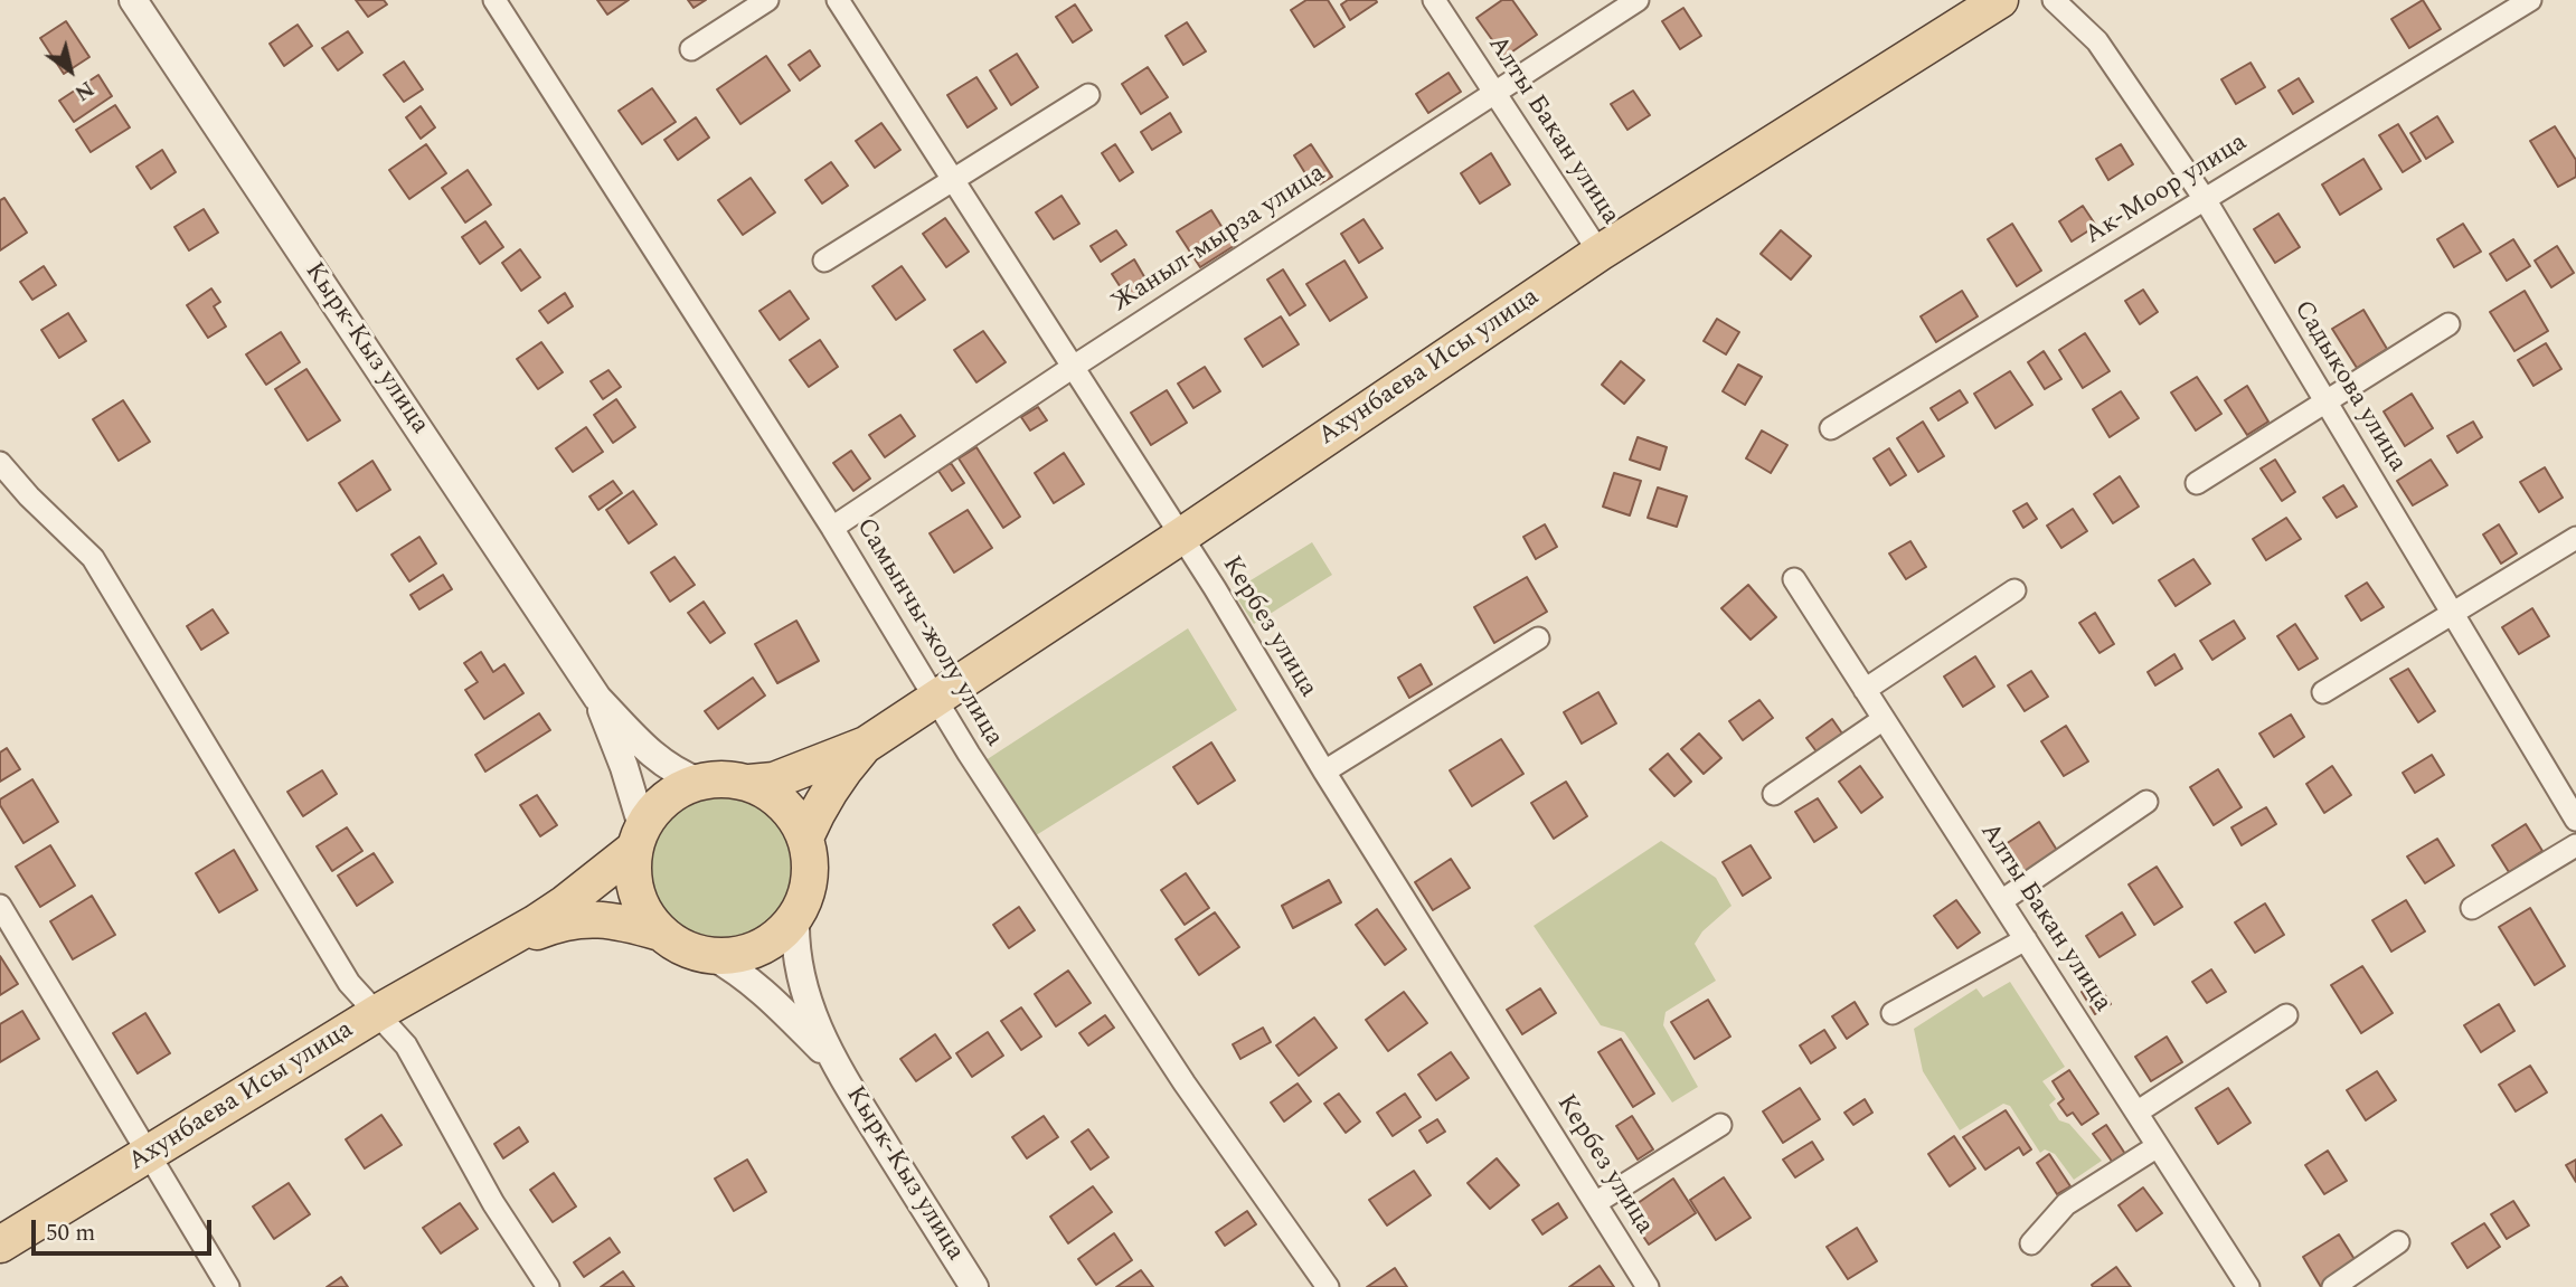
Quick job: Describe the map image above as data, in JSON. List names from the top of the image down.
{
  "streets": {
    "main road": ["Ахунбаева Исы улица"],
    "street": [
      "Алты Бакан улица",
      "Ак-Моор улица",
      "Жаныл-мырза улица",
      "Кырк-Кыз улица",
      "Садыкова улица",
      "Кербез улица",
      "Самынчы-жолу улица"
    ]
  },
  "crossings": [
    ["Алты Бакан улица", "Жаныл-мырза улица"],
    ["Алты Бакан улица", "Ахунбаева Исы улица"],
    ["Ак-Моор улица", "Садыкова улица"],
    ["Жаныл-мырза улица", "Кербез улица"],
    ["Жаныл-мырза улица", "Самынчы-жолу улица"],
    ["Кырк-Кыз улица", "Ахунбаева Исы улица"],
    ["Ахунбаева Исы улица", "Кербез улица"],
    ["Ахунбаева Исы улица", "Самынчы-жолу улица"]
  ],
  "scale_bar": "50 m",
  "north": "bottom right"
}
